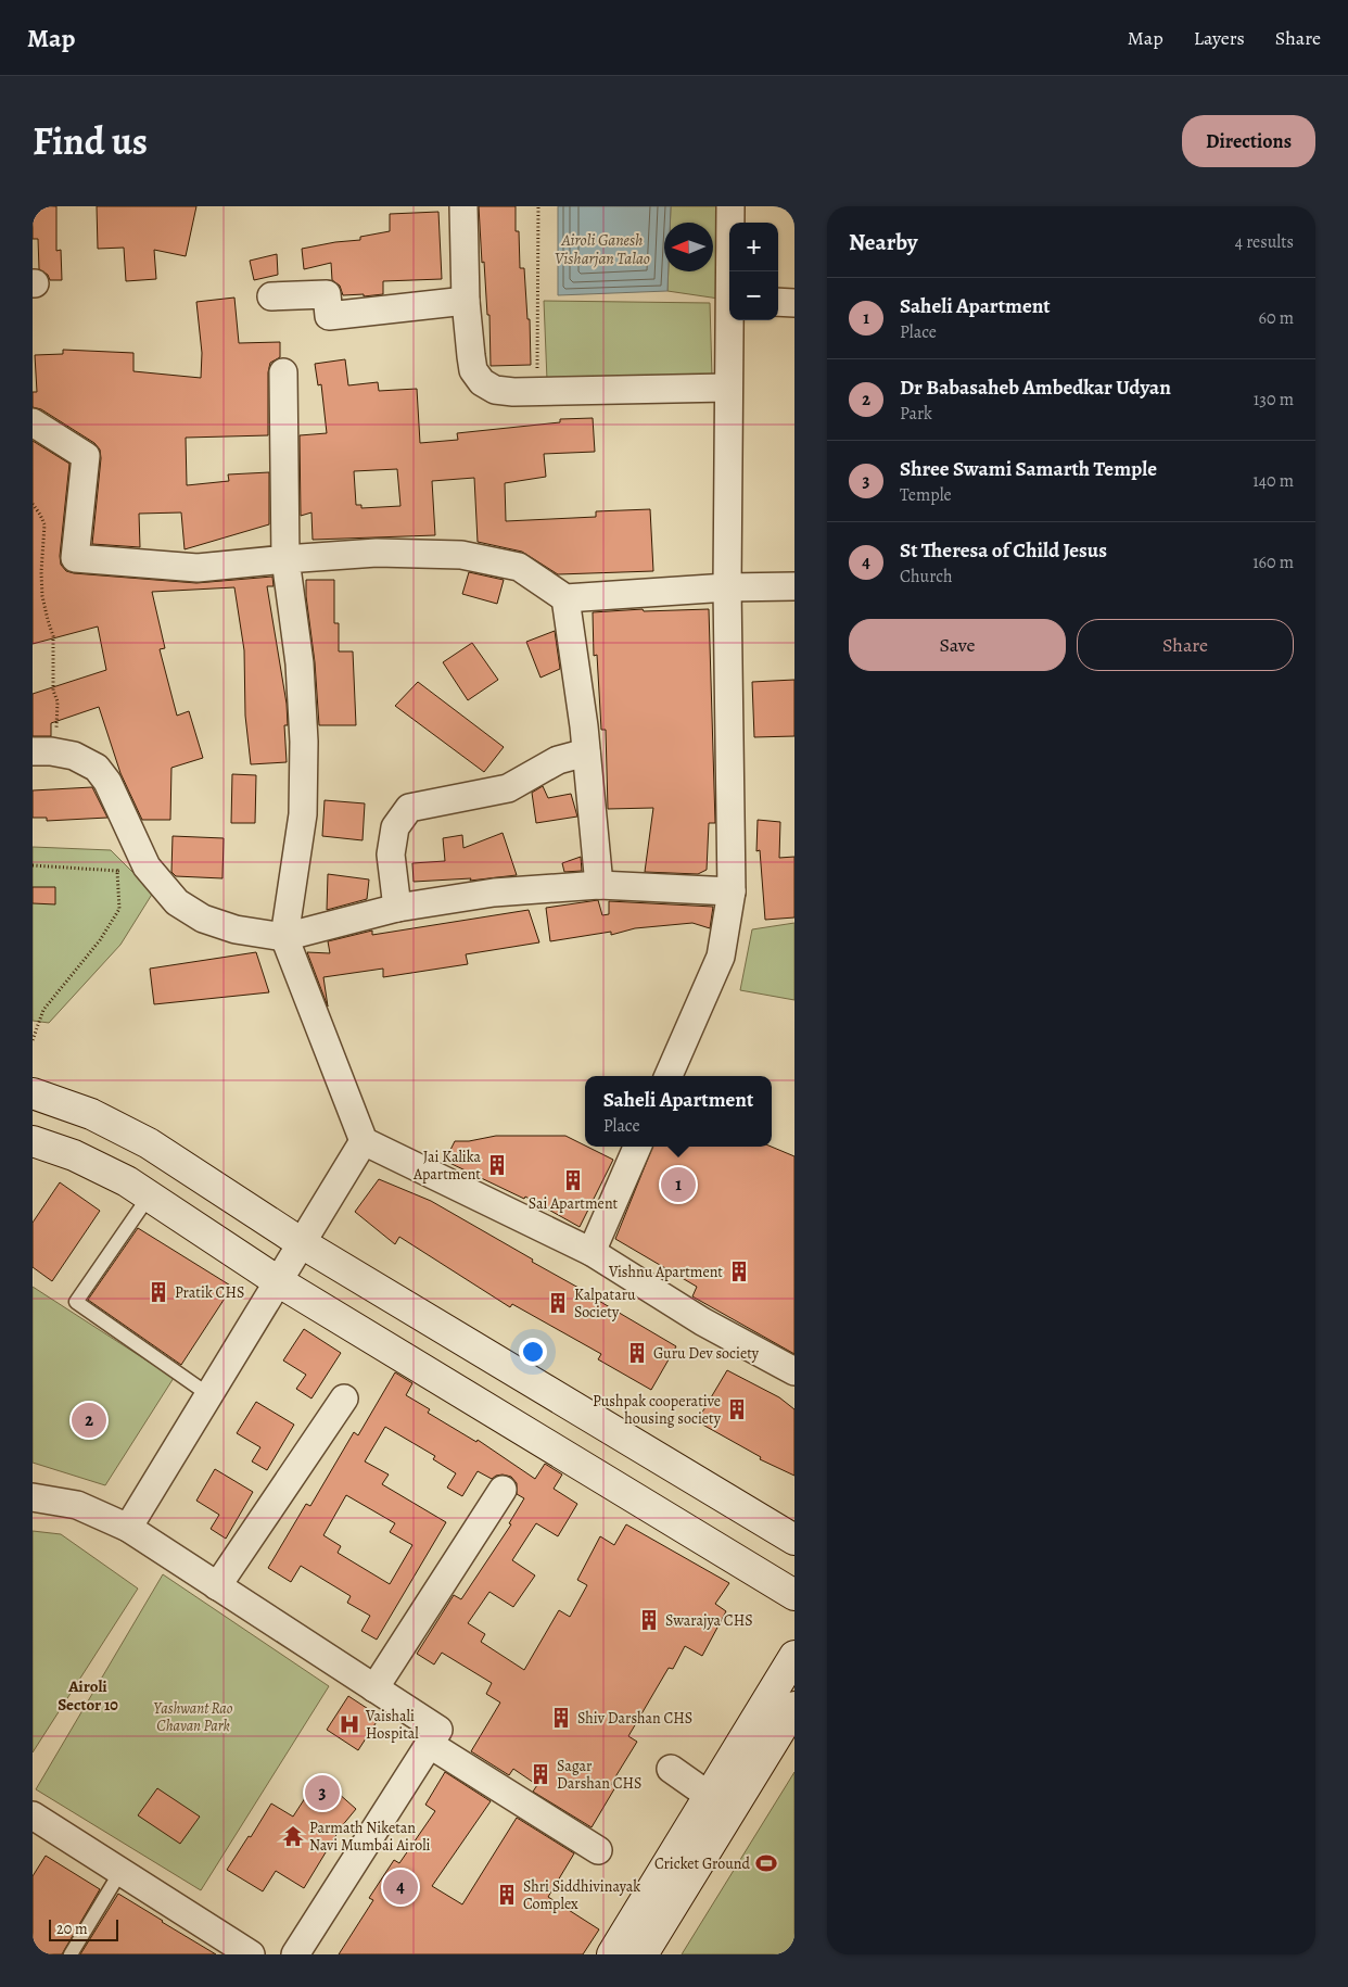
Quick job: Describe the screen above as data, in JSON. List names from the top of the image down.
{
  "districts": ["Airoli Sector 10"],
  "water": ["Airoli Ganesh Visharjan Talao"],
  "parks": ["Yashwant Rao Chavan Park"],
  "places": {
    "building": [
      "Jai Kalika Apartment",
      "Sai Apartment",
      "Vishnu Apartment",
      "Pratik CHS",
      "Kalpataru Society",
      "Guru Dev society",
      "Pushpak cooperative housing society",
      "Swarajya CHS",
      "Shiv Darshan CHS",
      "Sagar Darshan CHS",
      "Shri Siddhivinayak Complex"
    ],
    "hospital": ["Vaishali Hospital"],
    "temple": ["Parmath Niketan Navi Mumbai Airoli"],
    "sports": ["Cricket Ground"]
  },
  "scale_bar": "20 m",
  "north": "left",
  "page": {
    "header": "Map",
    "nav": ["Map", "Layers", "Share"],
    "title": "Find us",
    "buttons": [
      "Directions",
      ["Save", "Share"]
    ],
    "heading": ["Nearby", "4 results"],
    "map_buttons": ["+", "−"],
    "list": [
      {
        "mark": "1",
        "name": "Saheli Apartment",
        "note": "Place",
        "value": "60 m"
      },
      {
        "mark": "2",
        "name": "Dr Babasaheb Ambedkar Udyan",
        "note": "Park",
        "value": "130 m"
      },
      {
        "mark": "3",
        "name": "Shree Swami Samarth Temple",
        "note": "Temple",
        "value": "140 m"
      },
      {
        "mark": "4",
        "name": "St Theresa of Child Jesus",
        "note": "Church",
        "value": "160 m"
      }
    ],
    "popup": ["Saheli Apartment", "Place"],
    "pins": [
      "1",
      "2",
      "3",
      "4"
    ],
    "scale": "20 m"
  }
}
